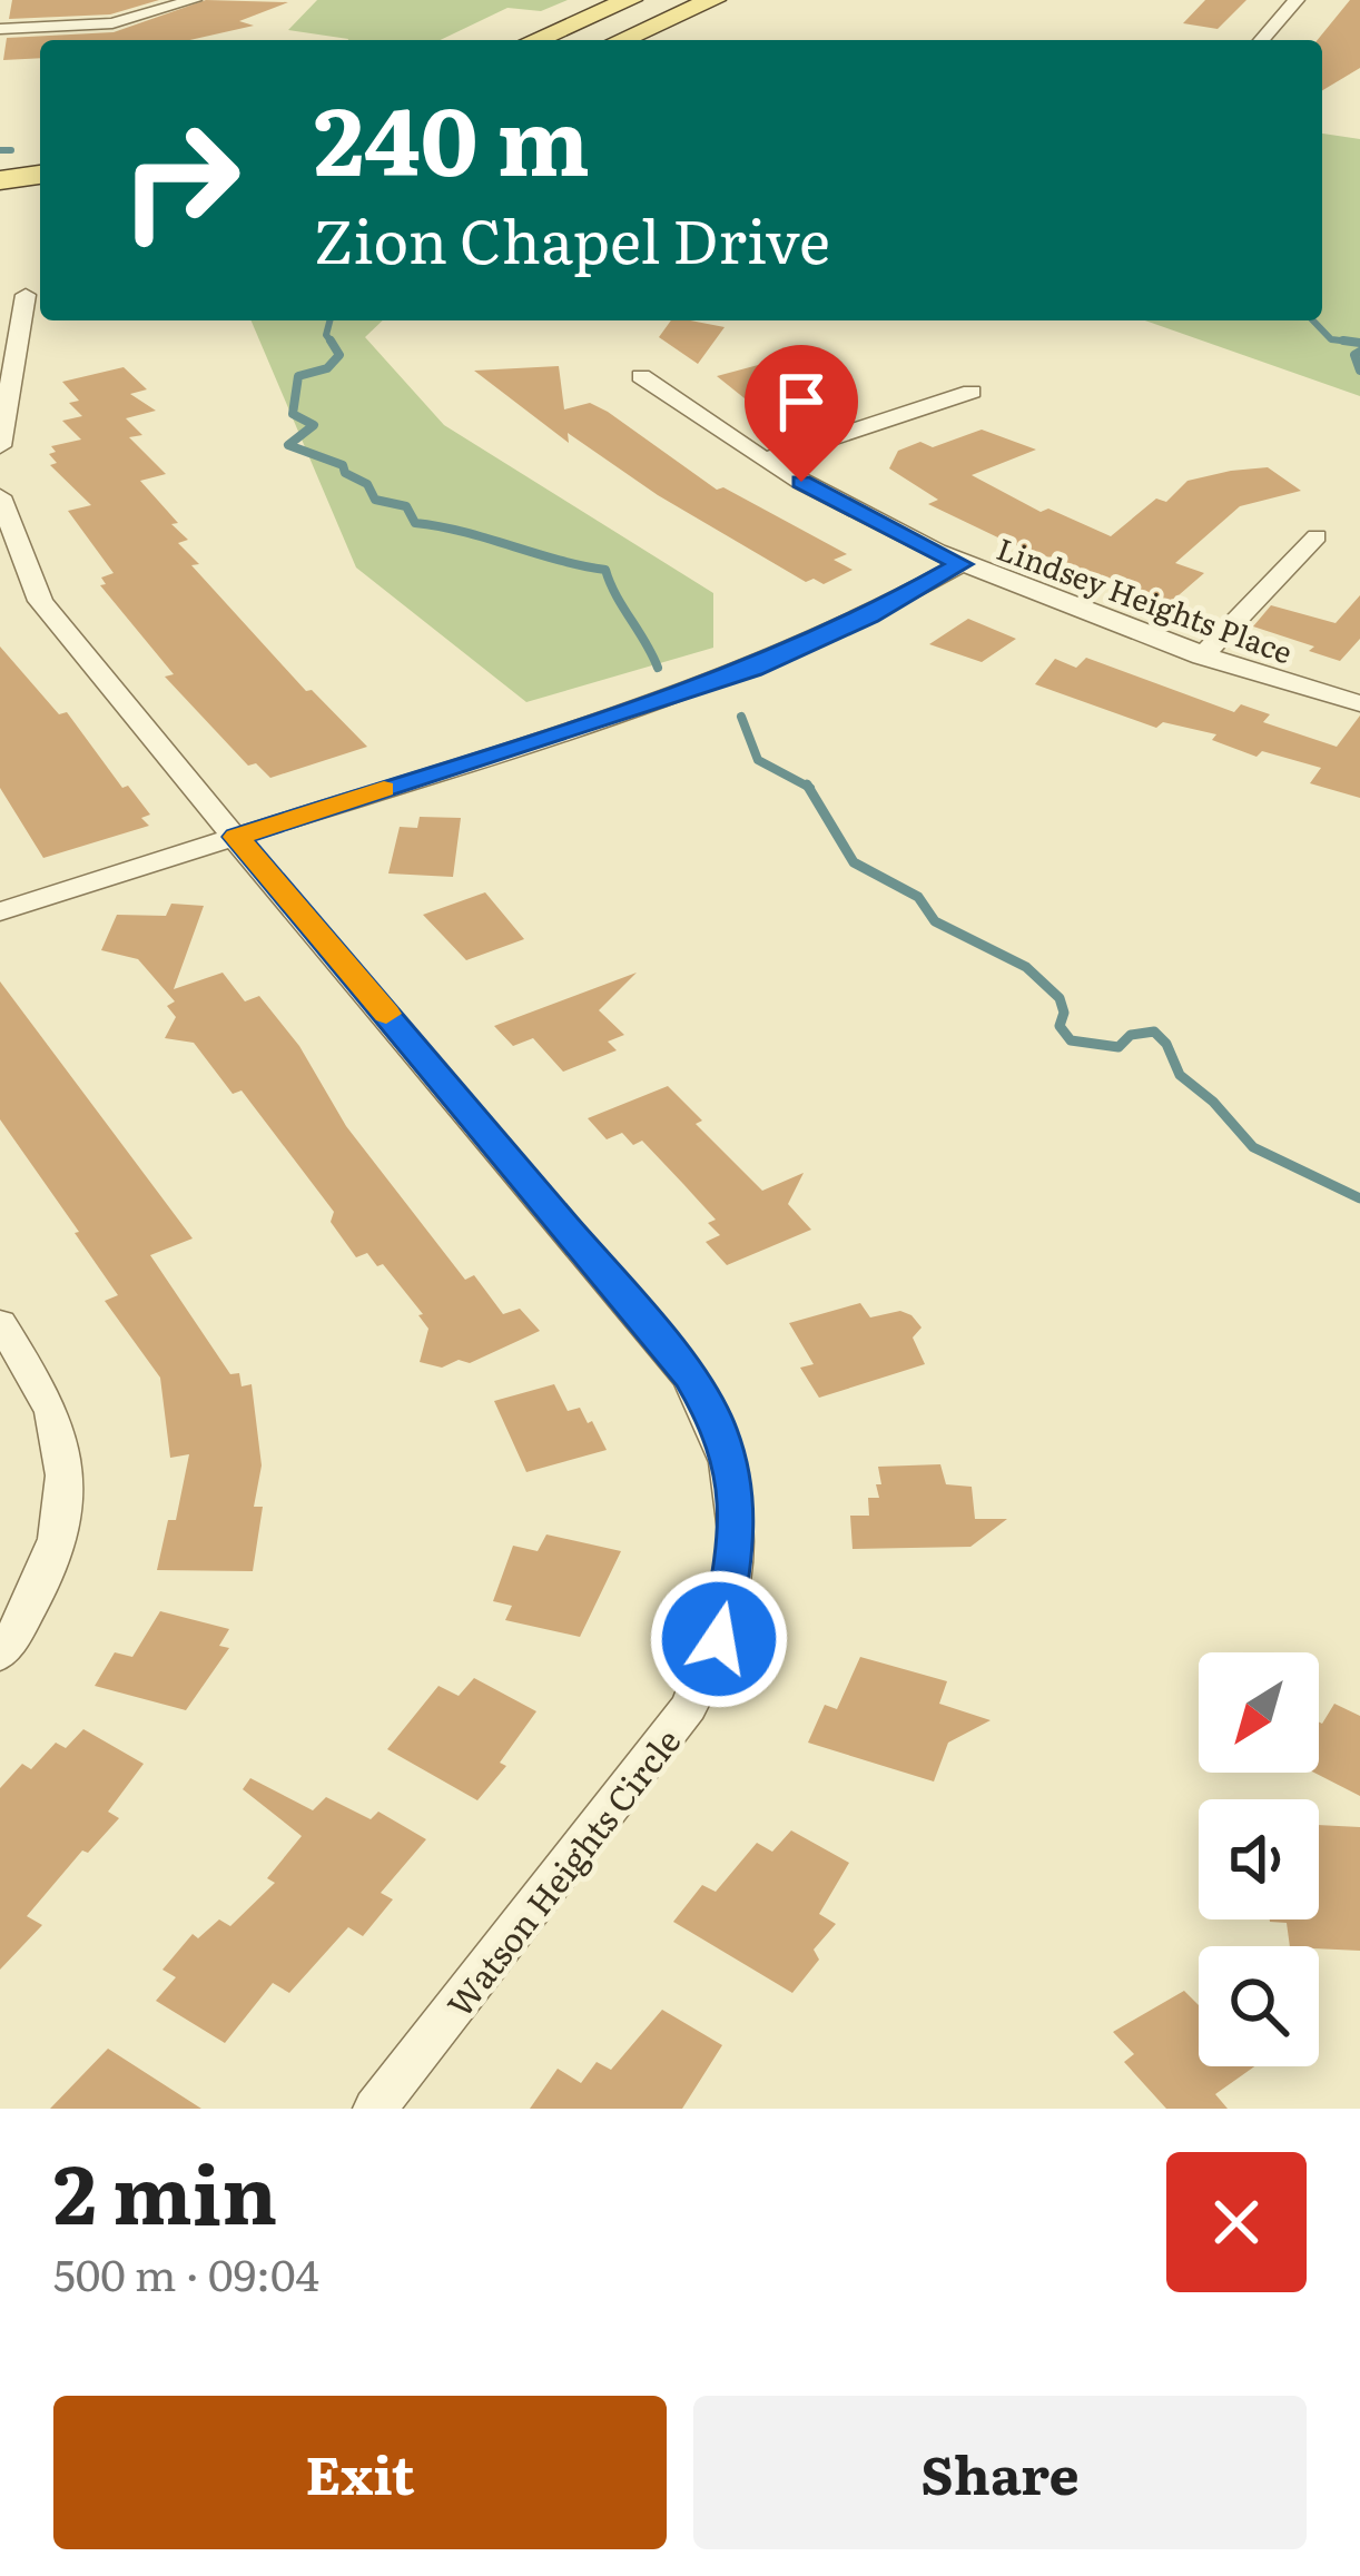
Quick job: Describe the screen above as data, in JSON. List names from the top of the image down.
{
  "streets": {
    "street": ["Lindsey Heights Place", "Watson Heights Circle"]
  },
  "north": "bottom left",
  "page": {
    "turn": ["240 m", "Zion Chapel Drive"],
    "heading": ["2 min", "500 m · 09:04"],
    "buttons": ["Exit", "Share"]
  }
}
